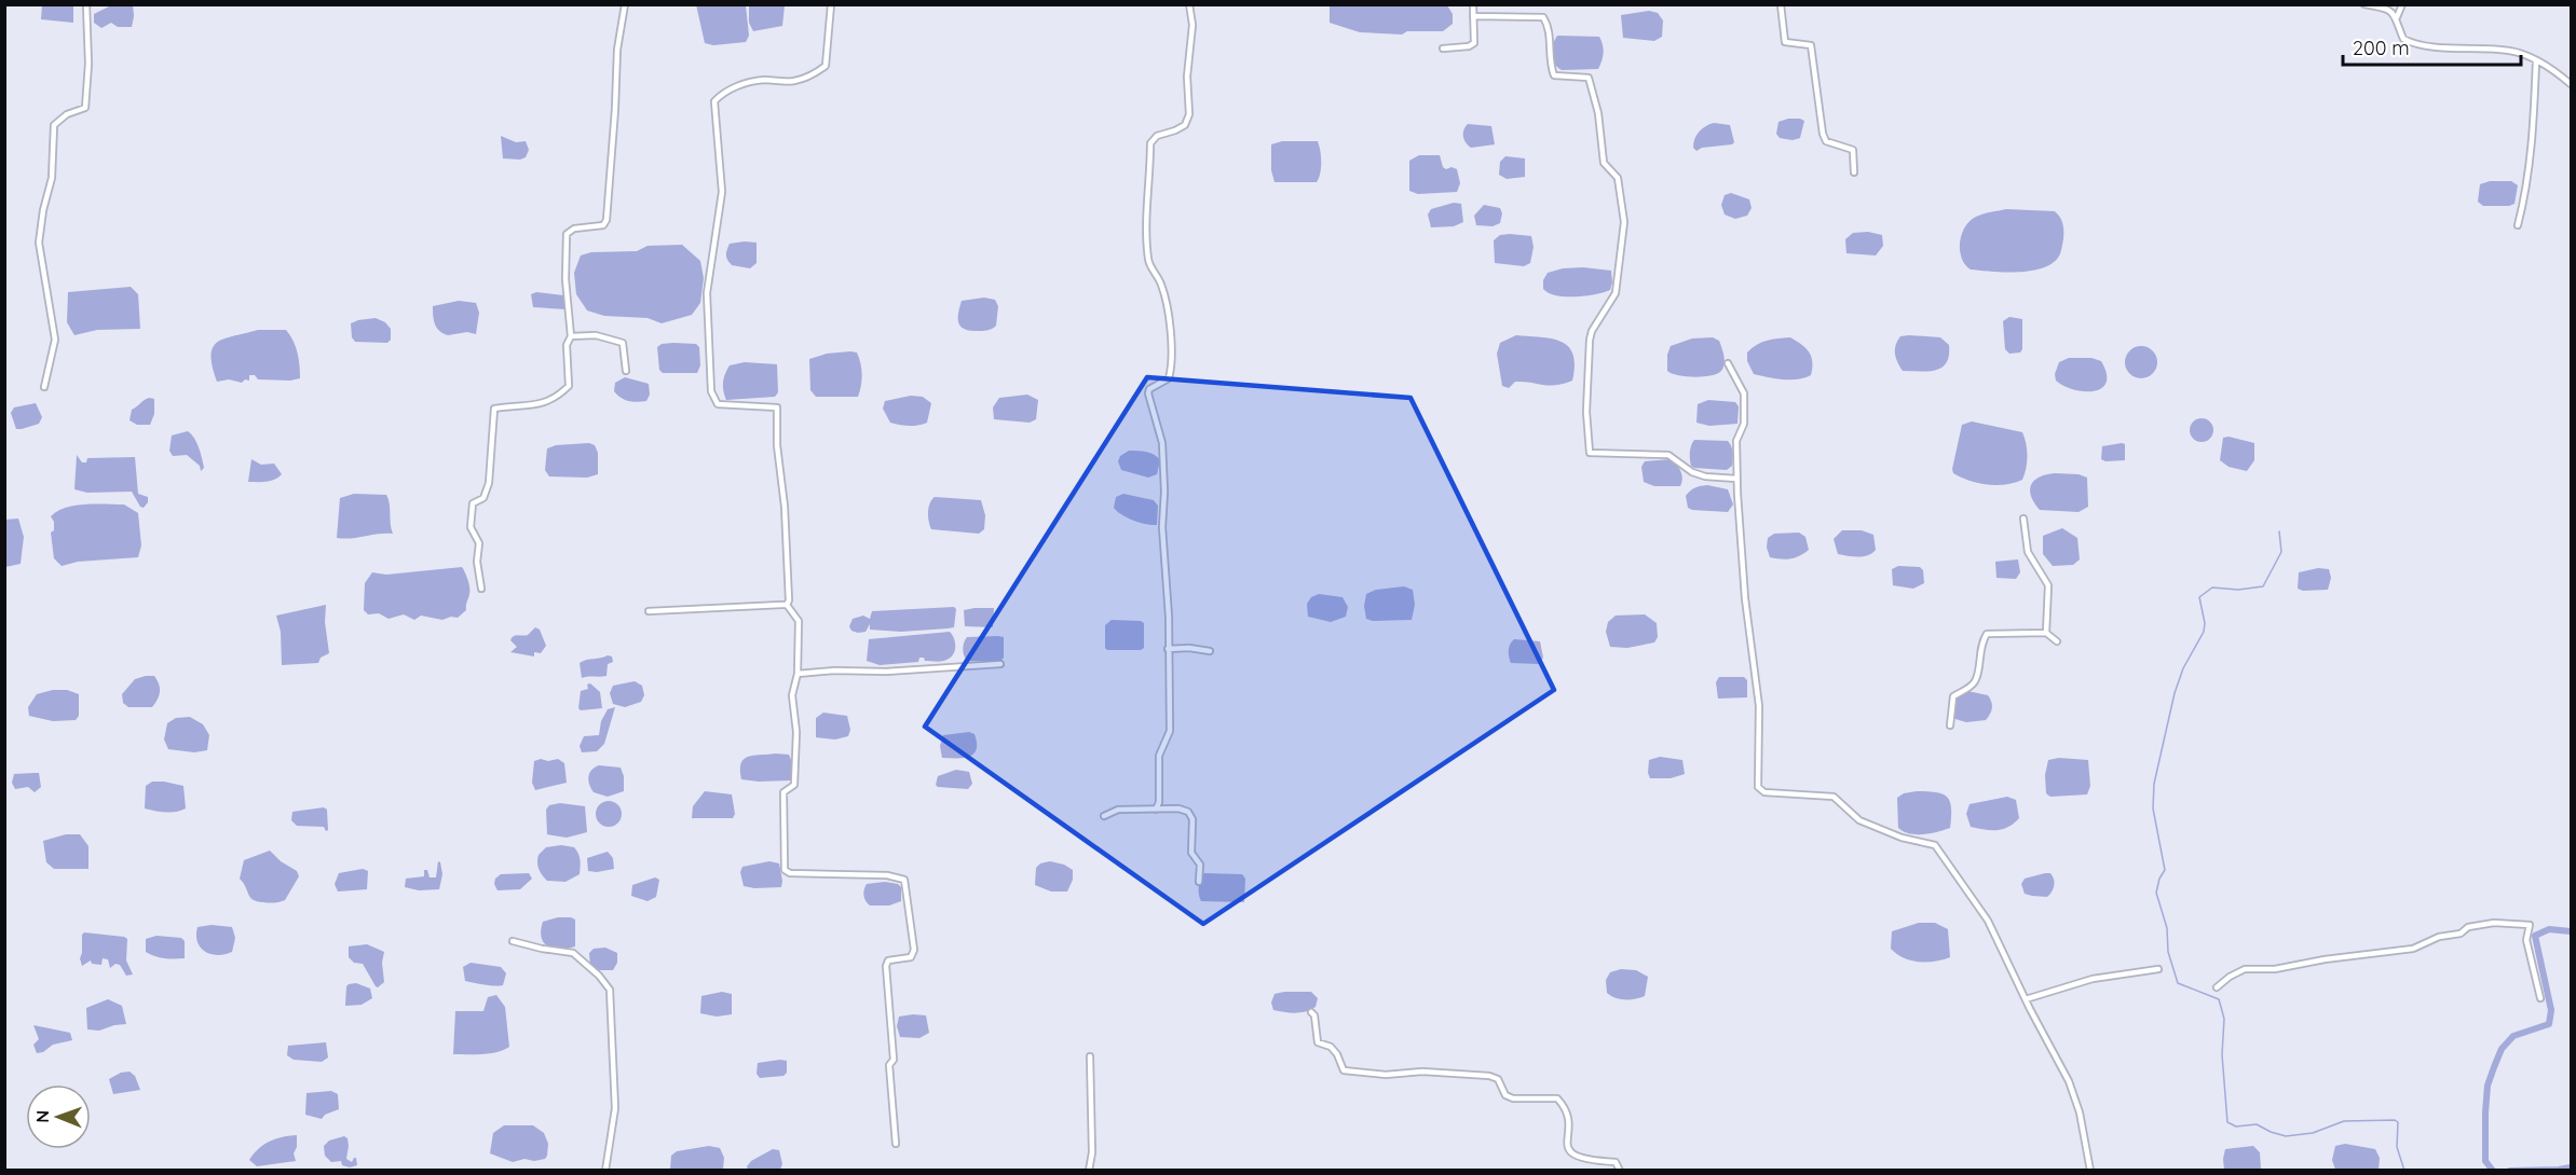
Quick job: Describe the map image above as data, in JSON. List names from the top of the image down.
{
  "scale_bar": "200 m",
  "north": "left"
}
